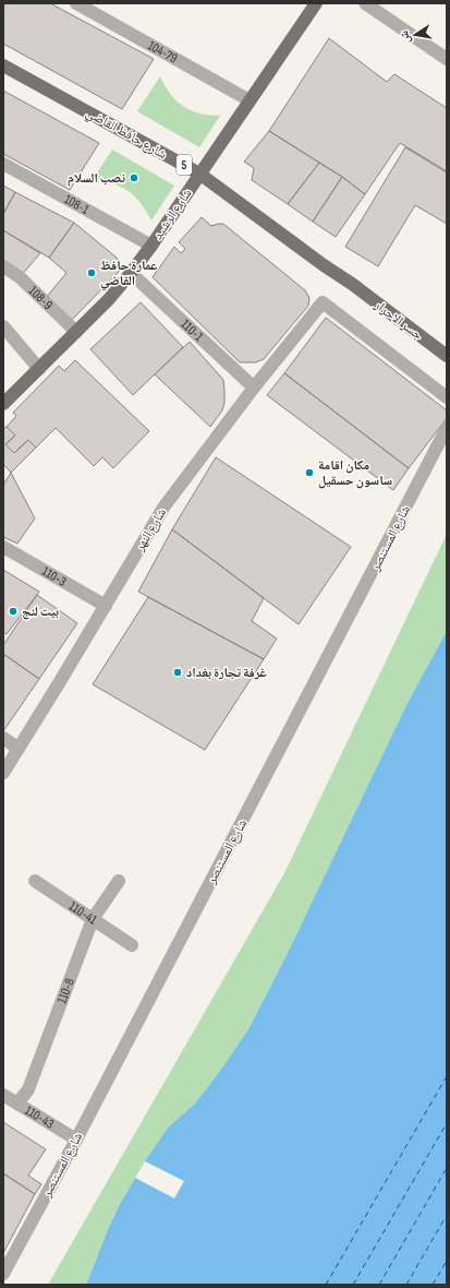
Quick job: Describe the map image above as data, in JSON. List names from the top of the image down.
{
  "streets": {
    "main road": [
      "شارع حافظ القاضي",
      "5",
      "شارع الرشيد",
      "جسر الاحرار"
    ],
    "street": [
      "104-79",
      "108-1",
      "108-9",
      "110-1",
      "شارع النهر",
      "شارع المستنصر",
      "110-3",
      "110-41",
      "110-8",
      "110-43"
    ]
  },
  "crossings": [
    ["104-79", "شارع الرشيد"],
    ["شارع حافظ القاضي", "شارع الرشيد"],
    ["شارع حافظ القاضي", "جسر الاحرار"],
    ["108-1", "شارع الرشيد"],
    ["شارع الرشيد", "108-9"],
    ["شارع الرشيد", "110-1"],
    ["110-1", "شارع النهر"],
    ["شارع النهر", "110-3"],
    ["شارع المستنصر", "110-43"],
    ["110-41", "110-8"],
    ["110-8", "110-43"]
  ],
  "places": [
    "نصب السلام",
    "عمارة حافظ القاضي",
    "مكان اقامة ساسون حسقيل",
    "بيت لنج",
    "غرفة تجارة بغداد"
  ],
  "north": "left"
}
